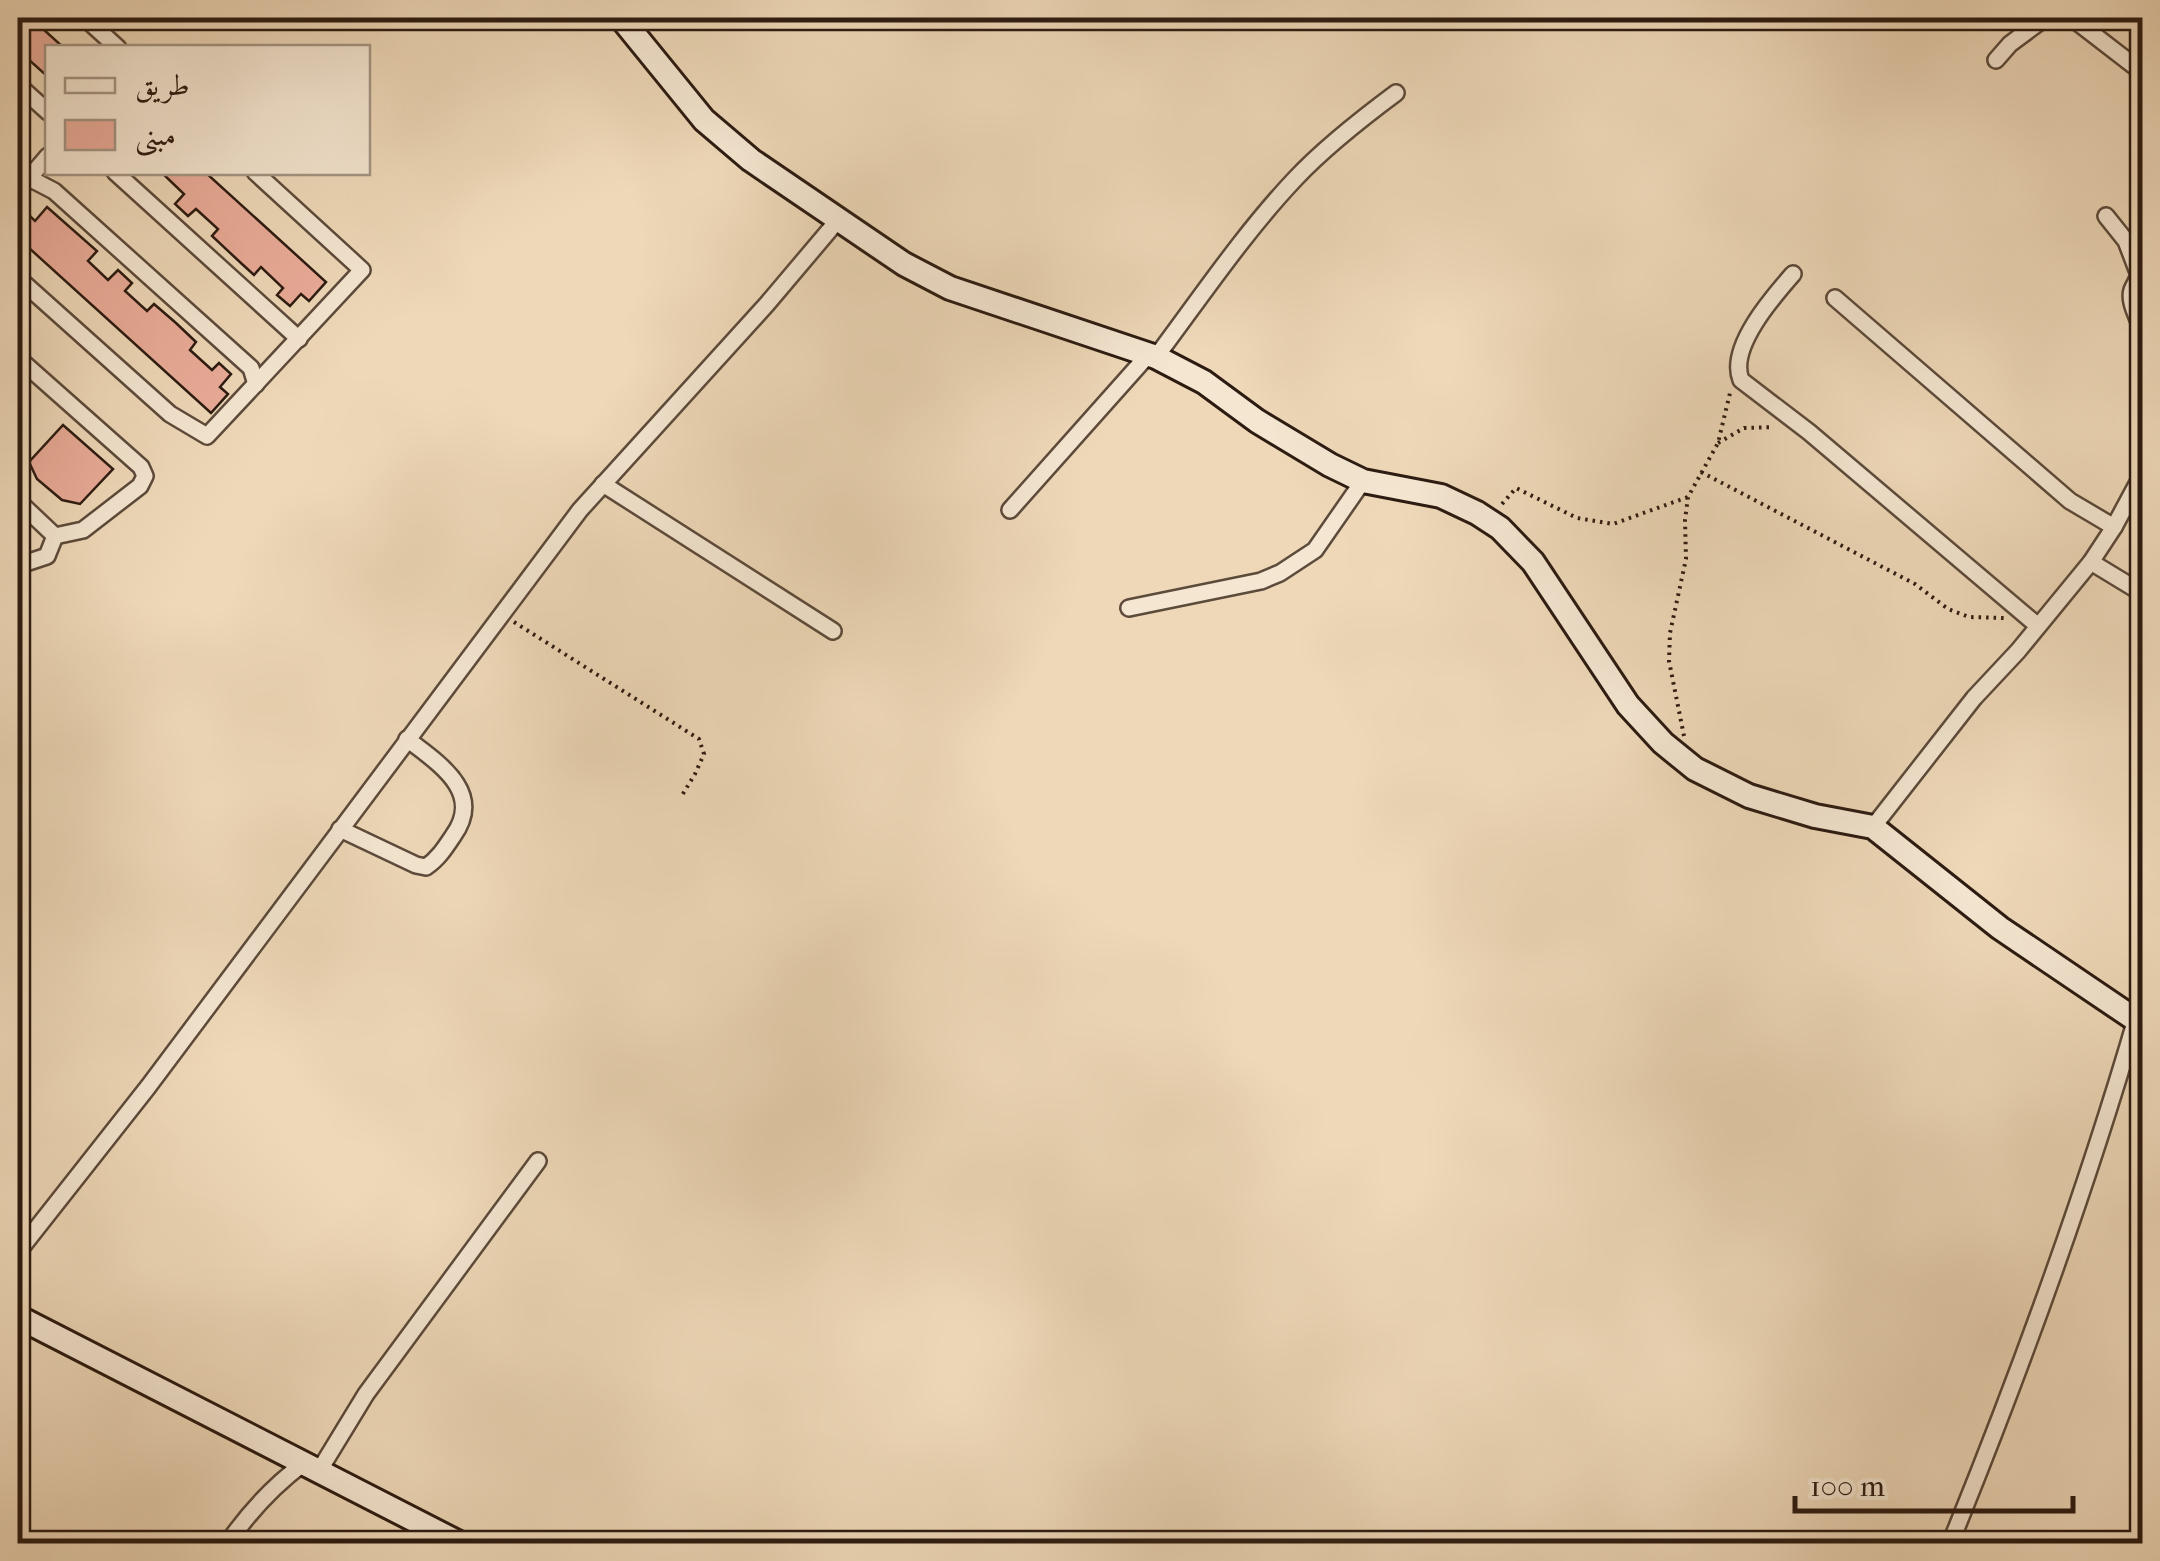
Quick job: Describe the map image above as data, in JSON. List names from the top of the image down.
{
  "legend": ["طريق", "مبنى"],
  "scale_bar": "100 m"
}
